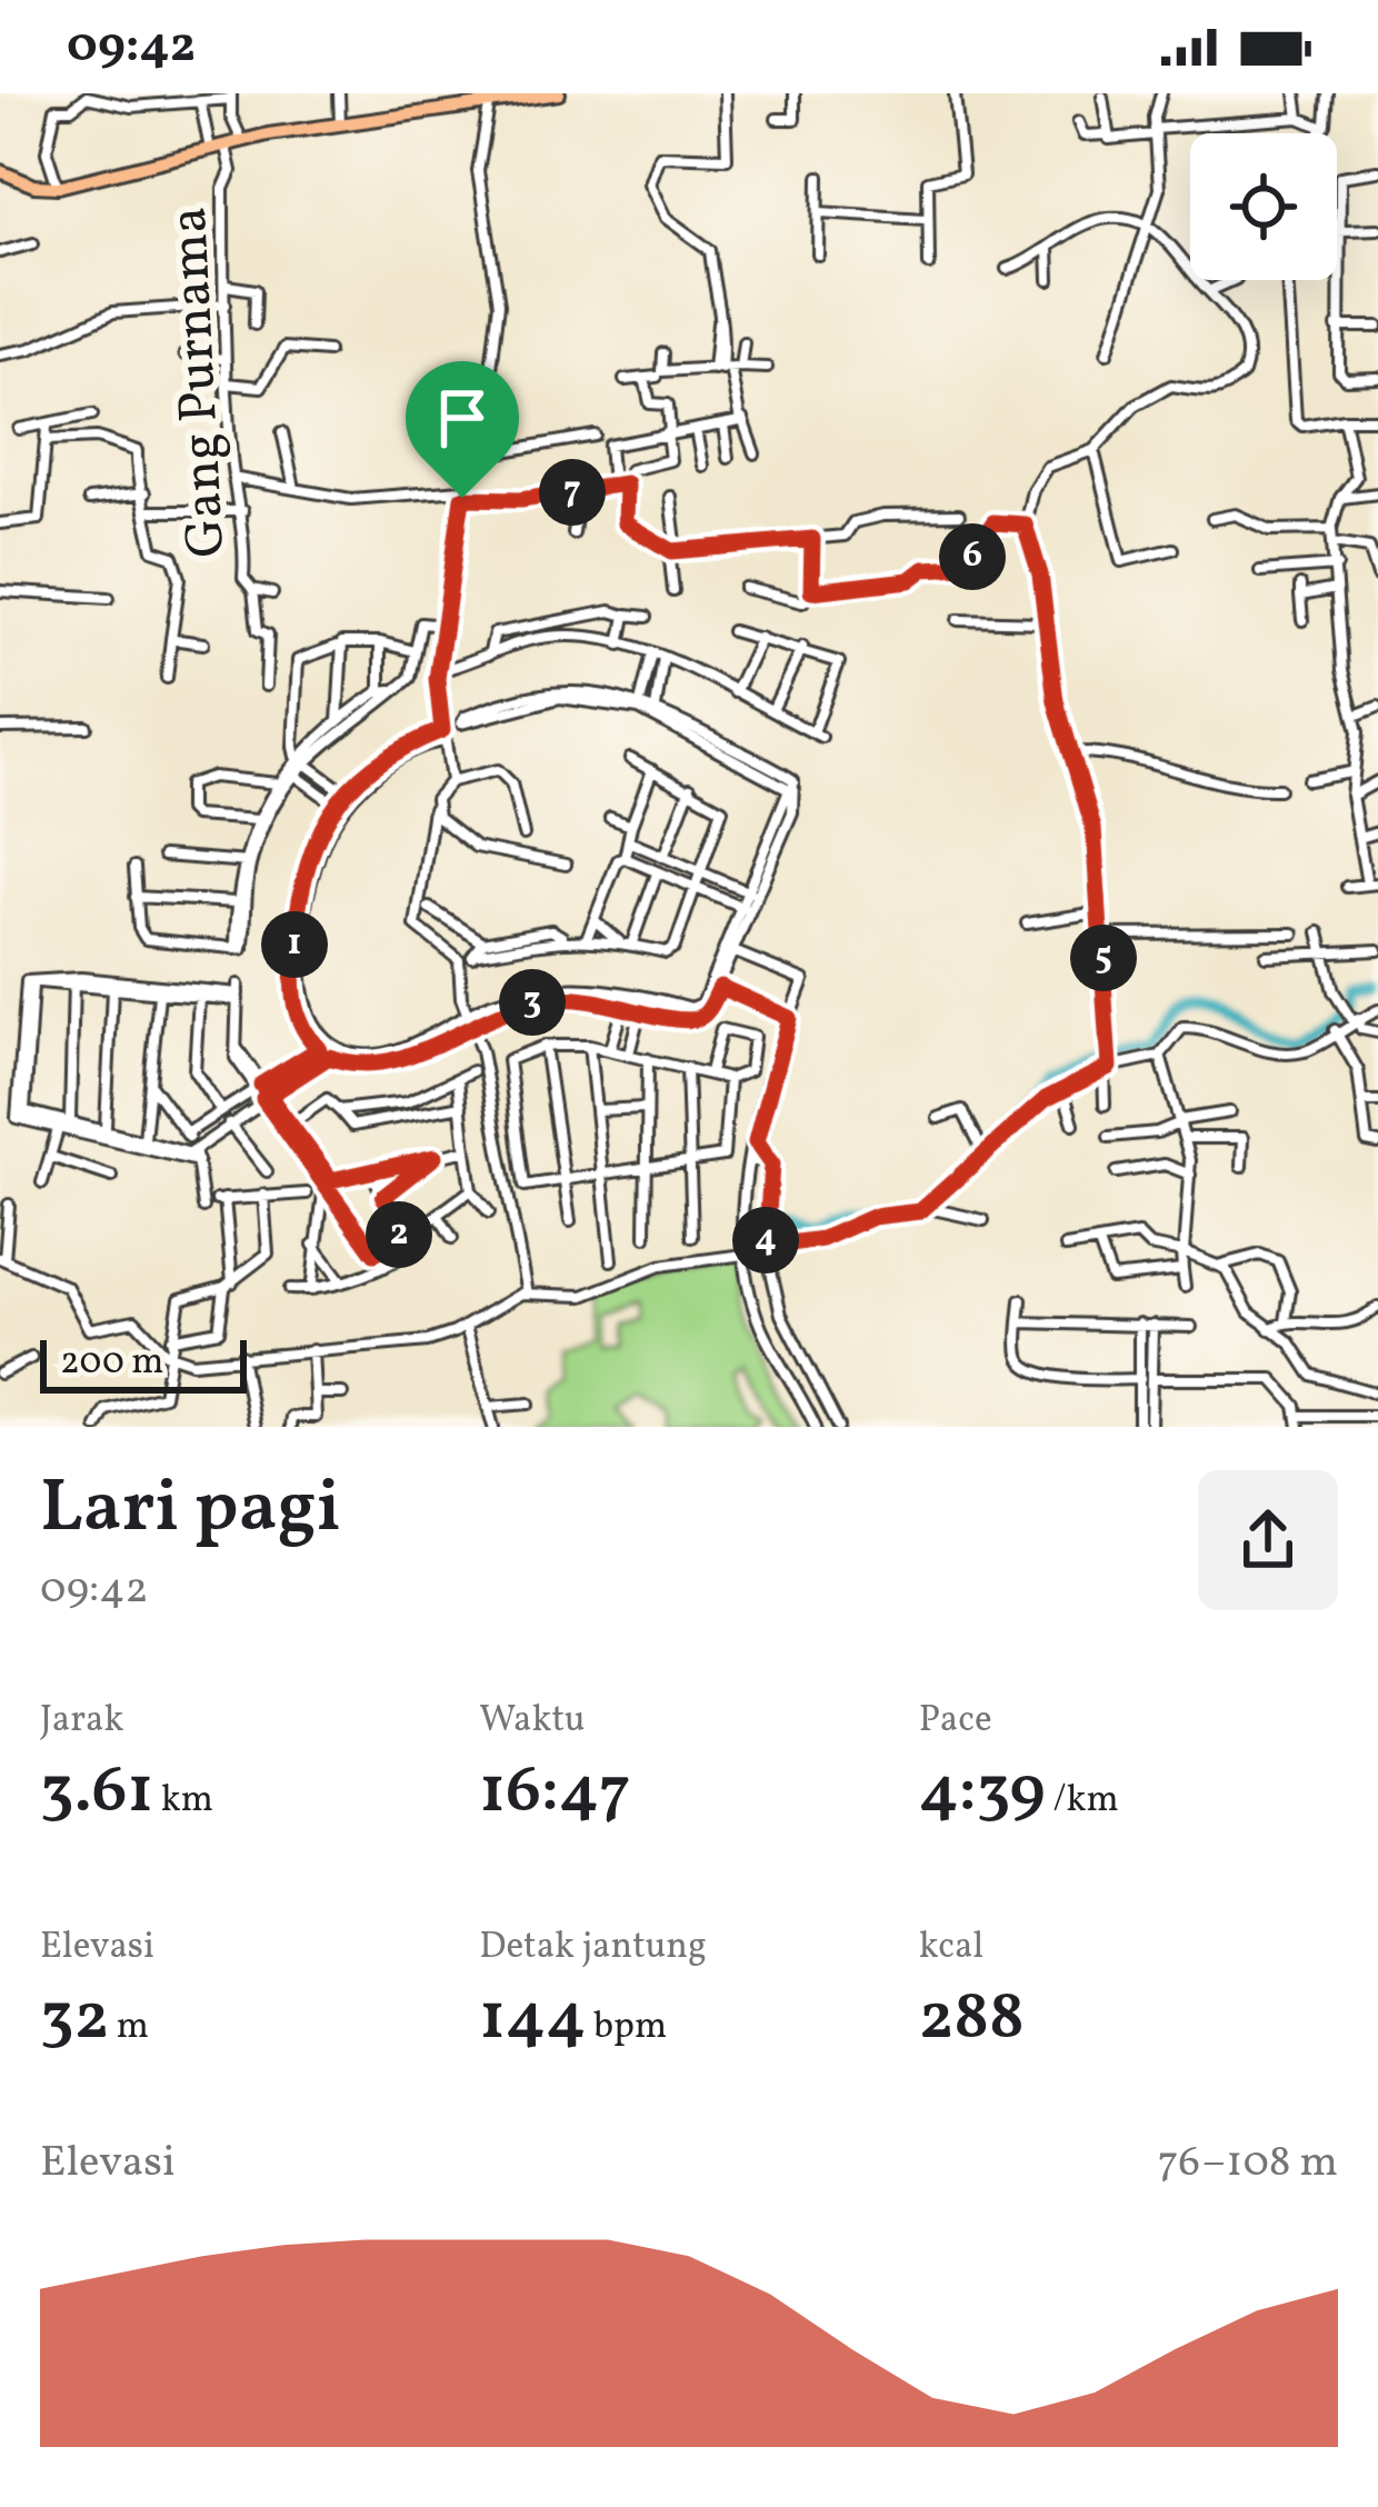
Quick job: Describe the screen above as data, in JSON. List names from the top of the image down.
{
  "streets": {
    "street": ["Gang Purnama"]
  },
  "scale_bar": "200 m",
  "page": {
    "status": "09:42",
    "pins": [
      "7",
      "6",
      "1",
      "5",
      "3",
      "2",
      "4"
    ],
    "scale": "200 m",
    "heading": ["Lari pagi", "09:42"],
    "stats": [
      ["Jarak", "3.61 km"],
      ["Waktu", "16:47"],
      ["Pace", "4:39 /km"],
      ["Elevasi", "32 m"],
      ["Detak jantung", "144 bpm"],
      ["kcal", "288"]
    ],
    "chart": ["Elevasi", "76–108 m"]
  }
}
